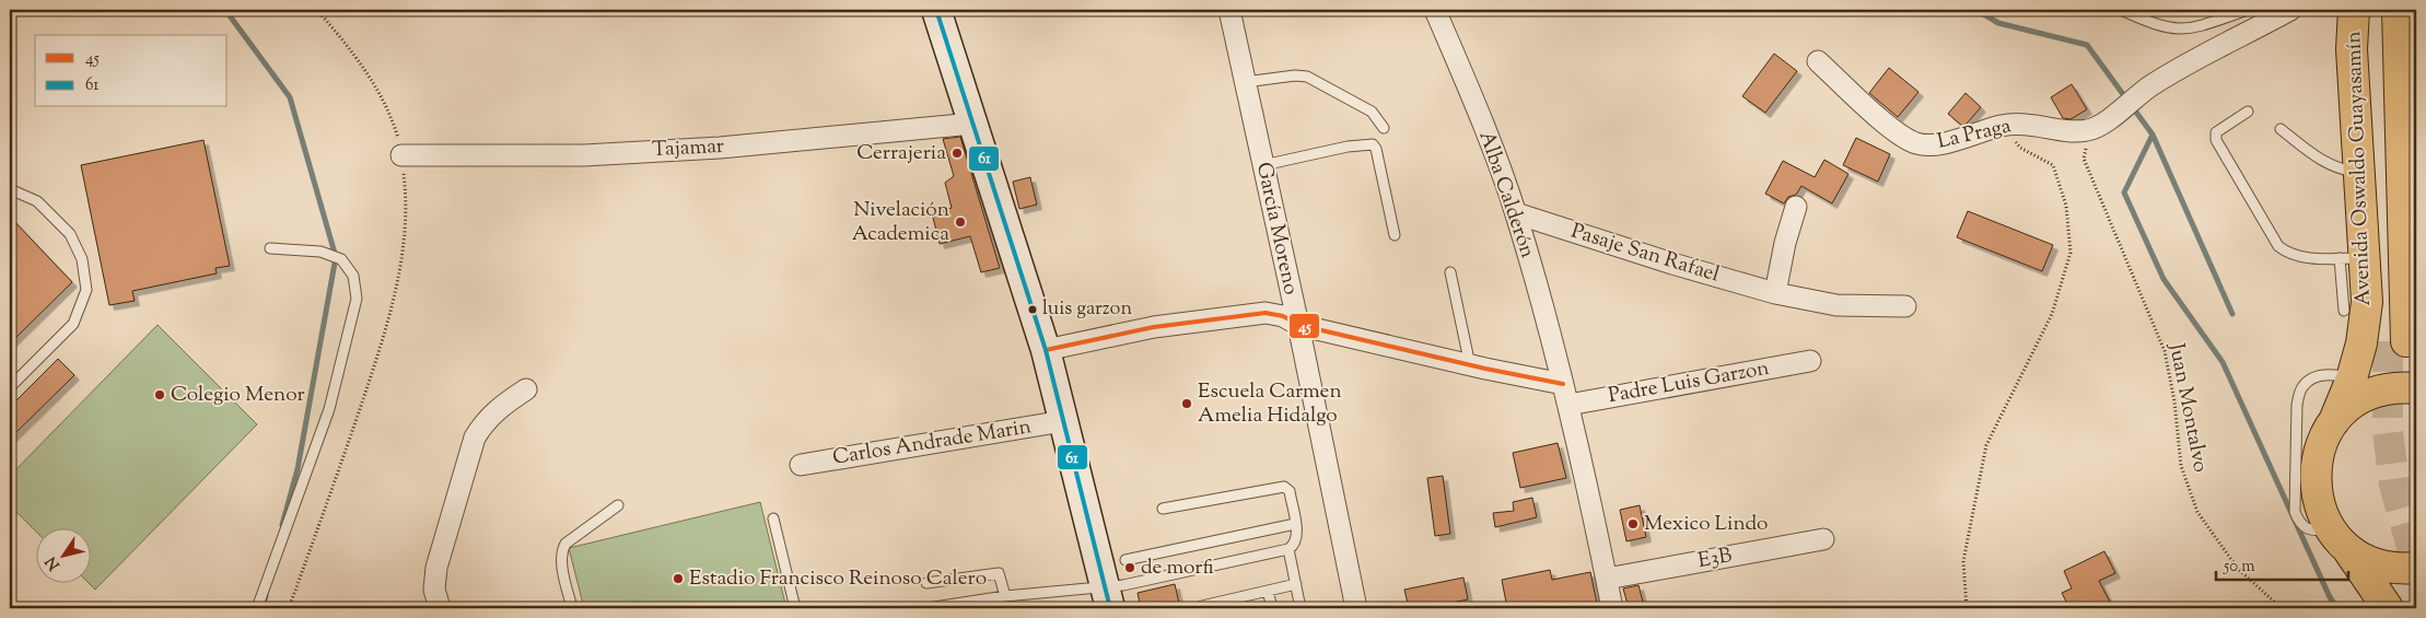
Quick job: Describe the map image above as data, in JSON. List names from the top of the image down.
{
  "streets": {
    "main road": ["Avenida Oswaldo Guayasamín"],
    "street": [
      "La Praga",
      "Tajamar",
      "Alba Calderón",
      "García Moreno",
      "Pasaje San Rafael",
      "Padre Luis Garzon",
      "Carlos Andrade Marin",
      "E3B"
    ],
    "path": ["Juan Montalvo"]
  },
  "crossings": [
    ["La Praga", "Juan Montalvo"],
    ["Alba Calderón", "Pasaje San Rafael"],
    ["Alba Calderón", "Padre Luis Garzon"]
  ],
  "places": [
    "Cerrajeria",
    "Nivelación Academica",
    "luis garzon",
    "Colegio Menor",
    "Escuela Carmen Amelia Hidalgo",
    "Mexico Lindo",
    "de morfi",
    "Estadio Francisco Reinoso Calero"
  ],
  "lines": ["transit line 61", "transit line 45"],
  "legend": ["45", "61"],
  "scale_bar": "50 m",
  "north": "bottom left"
}
